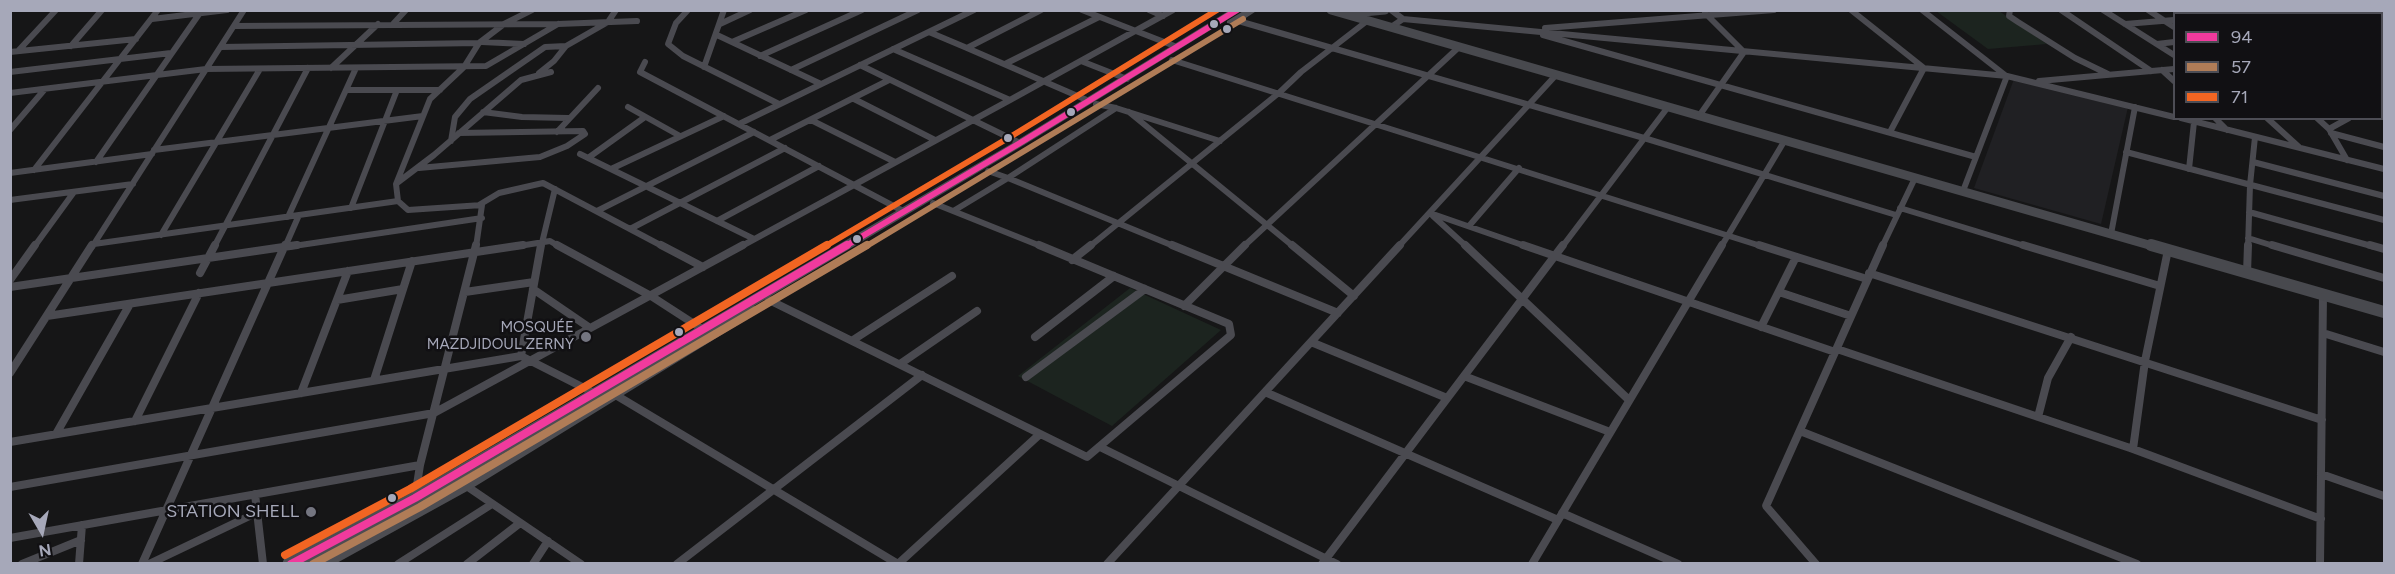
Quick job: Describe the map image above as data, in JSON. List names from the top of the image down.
{
  "places": ["MOSQUÉE MAZDJIDOUL ZERNY", "STATION SHELL"],
  "lines": ["transit line 94", "transit line 71", "transit line 57"],
  "legend": ["94", "57", "71"],
  "north": "bottom"
}
